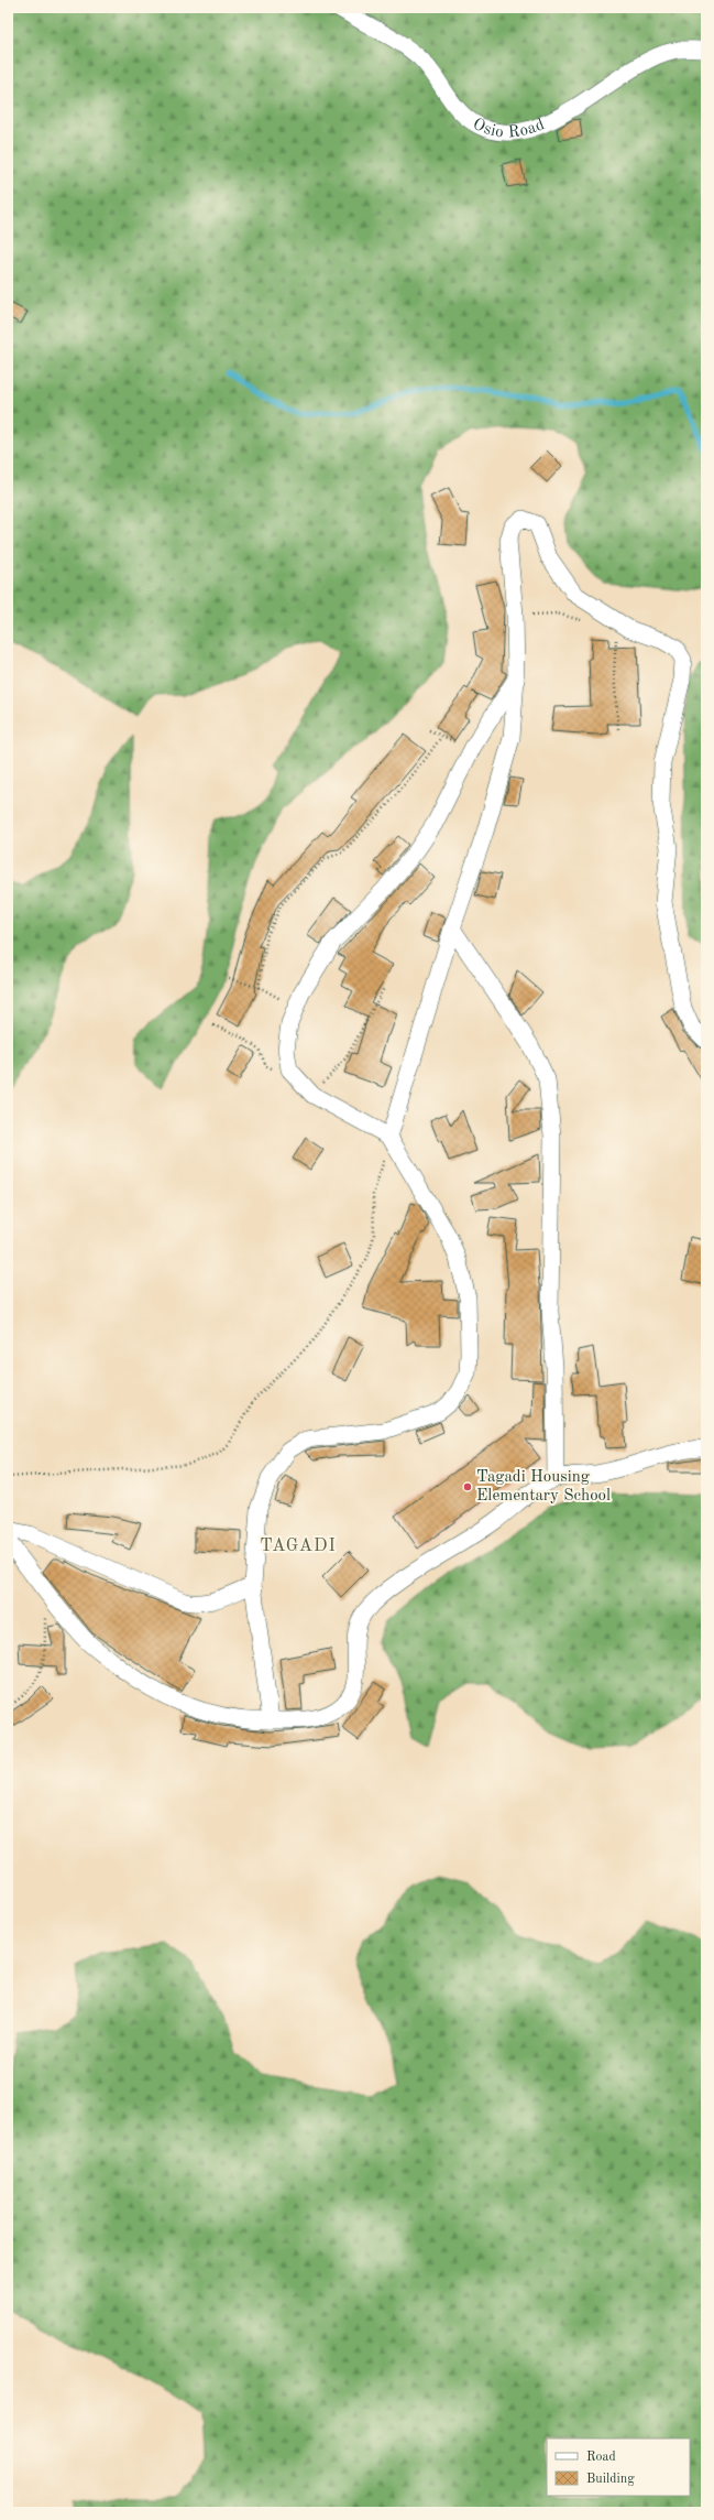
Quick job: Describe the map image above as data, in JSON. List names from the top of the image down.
{
  "streets": {
    "street": ["Osio Road"]
  },
  "districts": ["TAGADI"],
  "places": ["Tagadi Housing Elementary School"],
  "legend": ["Road", "Building"]
}
